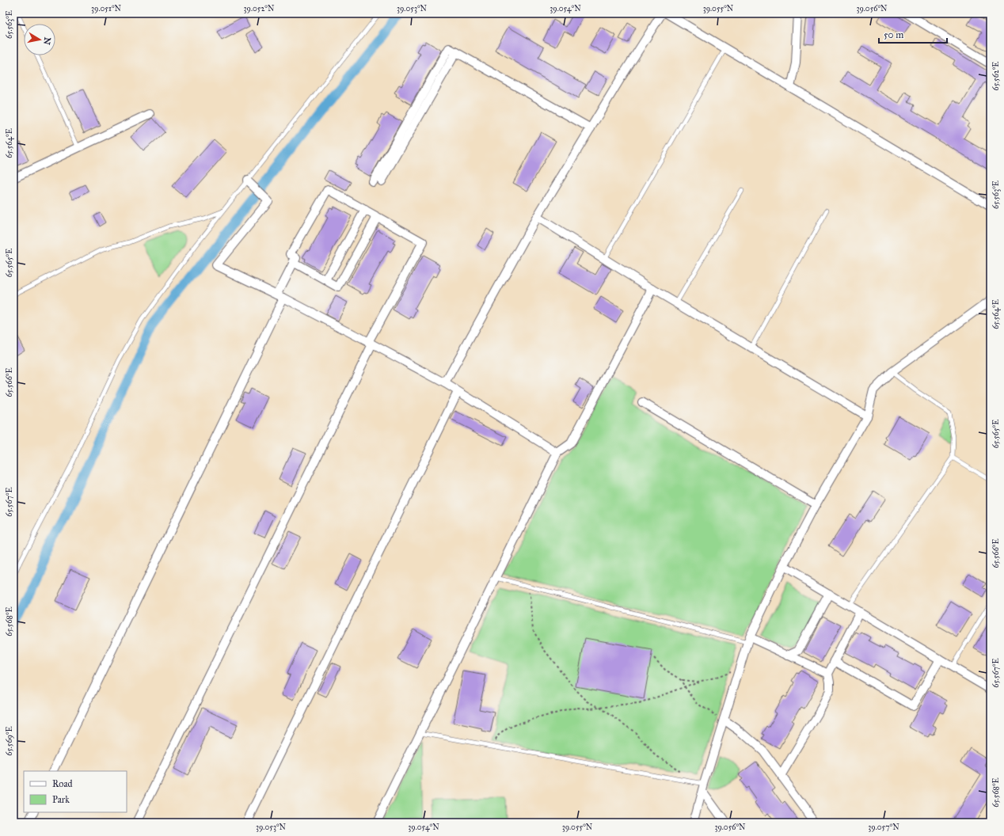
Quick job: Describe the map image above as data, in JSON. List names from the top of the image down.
{
  "legend": ["Road", "Park"],
  "scale_bar": "50 m",
  "north": "right",
  "coordinates": [
    "39.051°N",
    "39.052°N",
    "39.053°N",
    "39.054°N",
    "39.055°N",
    "39.056°N",
    "65.563°E",
    "65.562°E",
    "65.564°E",
    "65.565°E",
    "65.566°E",
    "65.567°E",
    "65.568°E",
    "65.569°E",
    "39.057°N"
  ]
}
